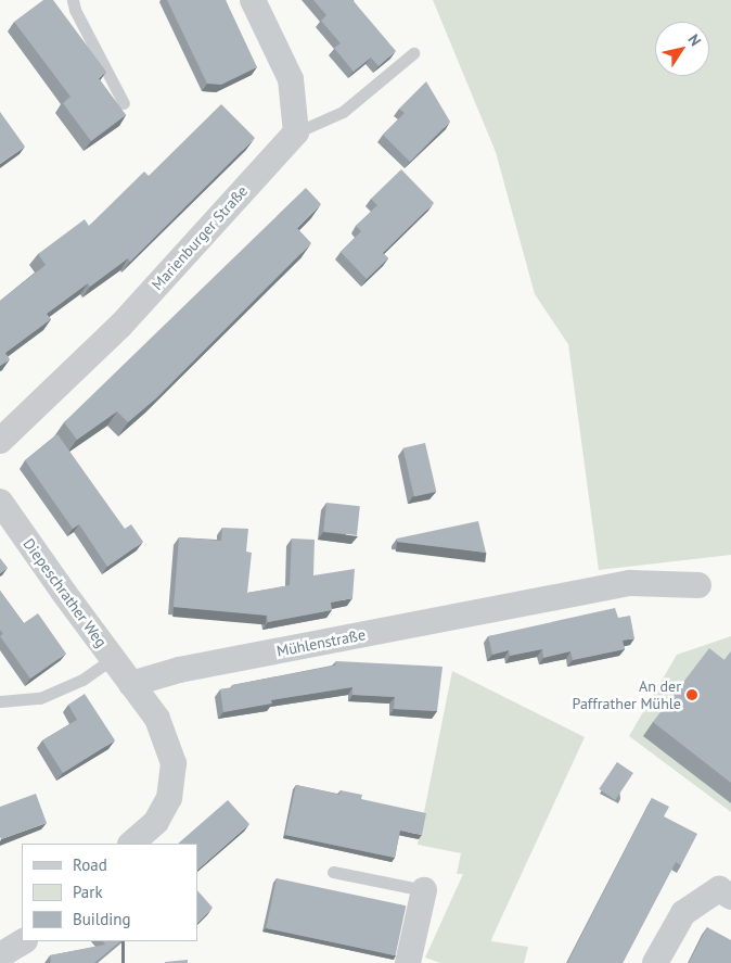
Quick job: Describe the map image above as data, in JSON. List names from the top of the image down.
{
  "streets": {
    "street": ["Marienburger Straße", "Diepeschrather Weg", "Mühlenstraße"]
  },
  "crossings": [
    ["Diepeschrather Weg", "Mühlenstraße"]
  ],
  "places": ["An der Paffrather Mühle"],
  "legend": ["Road", "Park", "Building"],
  "north": "top right"
}
